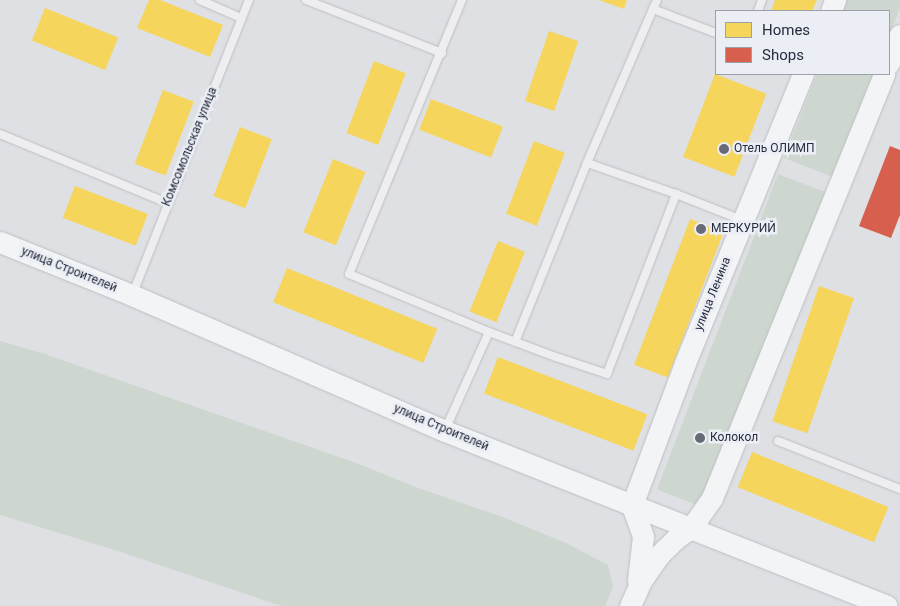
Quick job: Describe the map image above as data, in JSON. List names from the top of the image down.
{
  "streets": {
    "street": ["улица Строителей", "улица Ленина"],
    "lane": ["Комсомольская улица"]
  },
  "crossings": [
    ["Комсомольская улица", "улица Строителей"],
    ["улица Строителей", "улица Ленина"]
  ],
  "places": ["Отель ОЛИМП", "МЕРКУРИЙ", "Колокол"],
  "legend": ["Homes", "Shops"]
}
